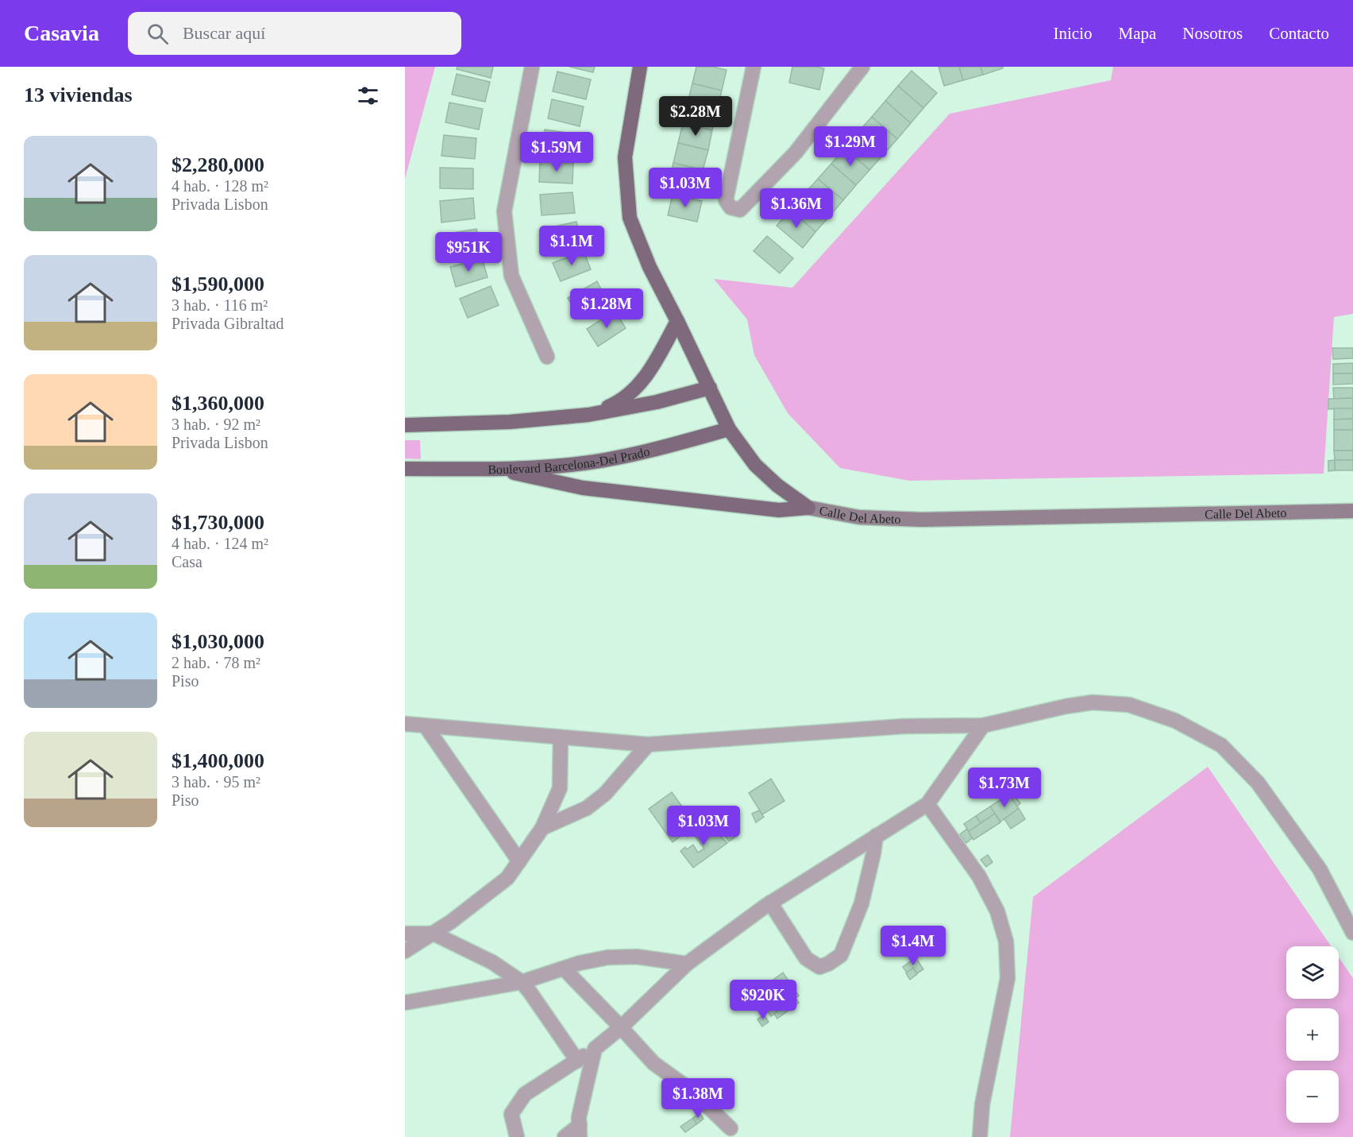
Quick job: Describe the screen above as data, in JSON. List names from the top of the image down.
{
  "streets": {
    "main road": ["Boulevard Barcelona-Del Prado", "Calle Del Abeto"]
  },
  "crossings": [
    ["Boulevard Barcelona-Del Prado", "Calle Del Abeto"]
  ],
  "page": {
    "header": "Casavia",
    "search": "Buscar aquí",
    "nav": [
      "Inicio",
      "Mapa",
      "Nosotros",
      "Contacto"
    ],
    "heading": "13 viviendas",
    "price": [
      "$2.28M",
      "$1.29M",
      "$1.59M",
      "$1.03M",
      "$1.36M",
      "$1.1M",
      "$951K",
      "$1.28M",
      "$1.73M",
      "$1.03M",
      "$1.4M",
      "$920K",
      "$1.38M"
    ],
    "list": [
      {
        "name": "$2,280,000",
        "note": "4 hab. · 128 m² · Privada Lisbon"
      },
      {
        "name": "$1,590,000",
        "note": "3 hab. · 116 m² · Privada Gibraltad"
      },
      {
        "name": "$1,360,000",
        "note": "3 hab. · 92 m² · Privada Lisbon"
      },
      {
        "name": "$1,730,000",
        "note": "4 hab. · 124 m² · Casa"
      },
      {
        "name": "$1,030,000",
        "note": "2 hab. · 78 m² · Piso"
      },
      {
        "name": "$1,400,000",
        "note": "3 hab. · 95 m² · Piso"
      }
    ],
    "map_buttons": ["+", "−"]
  }
}
